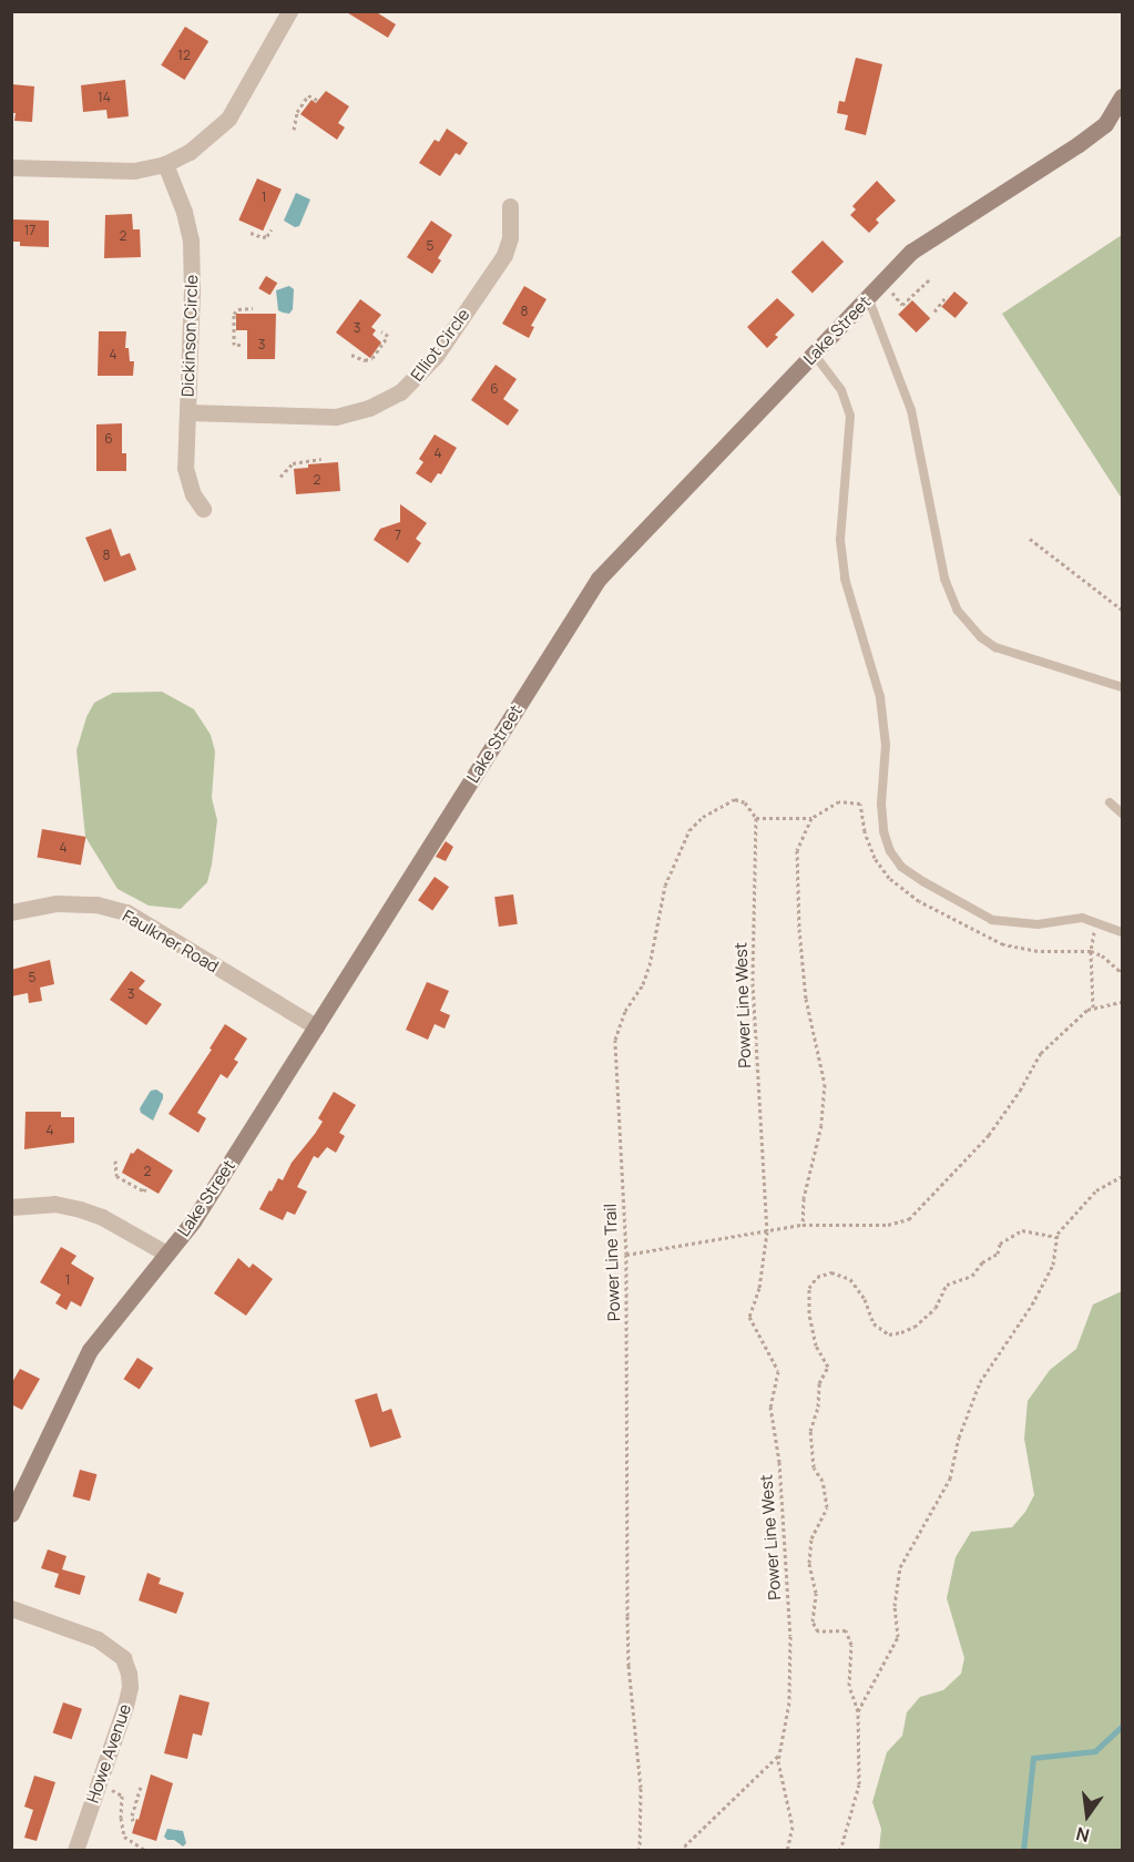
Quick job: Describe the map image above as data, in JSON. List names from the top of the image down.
{
  "streets": {
    "main road": ["Lake Street"],
    "street": [
      "Dickinson Circle",
      "Elliot Circle",
      "Faulkner Road",
      "Howe Avenue"
    ],
    "path": ["Power Line West", "Power Line Trail"]
  },
  "crossings": [
    ["Lake Street", "Faulkner Road"],
    ["Dickinson Circle", "Elliot Circle"],
    ["Power Line West", "Power Line Trail"]
  ],
  "house_numbers": [
    "12",
    "14",
    "1",
    "17",
    "2",
    "5",
    "8",
    "3",
    "3",
    "4",
    "6",
    "6",
    "4",
    "2",
    "7",
    "8",
    "4",
    "5",
    "3",
    "4",
    "2",
    "1"
  ],
  "north": "bottom"
}
